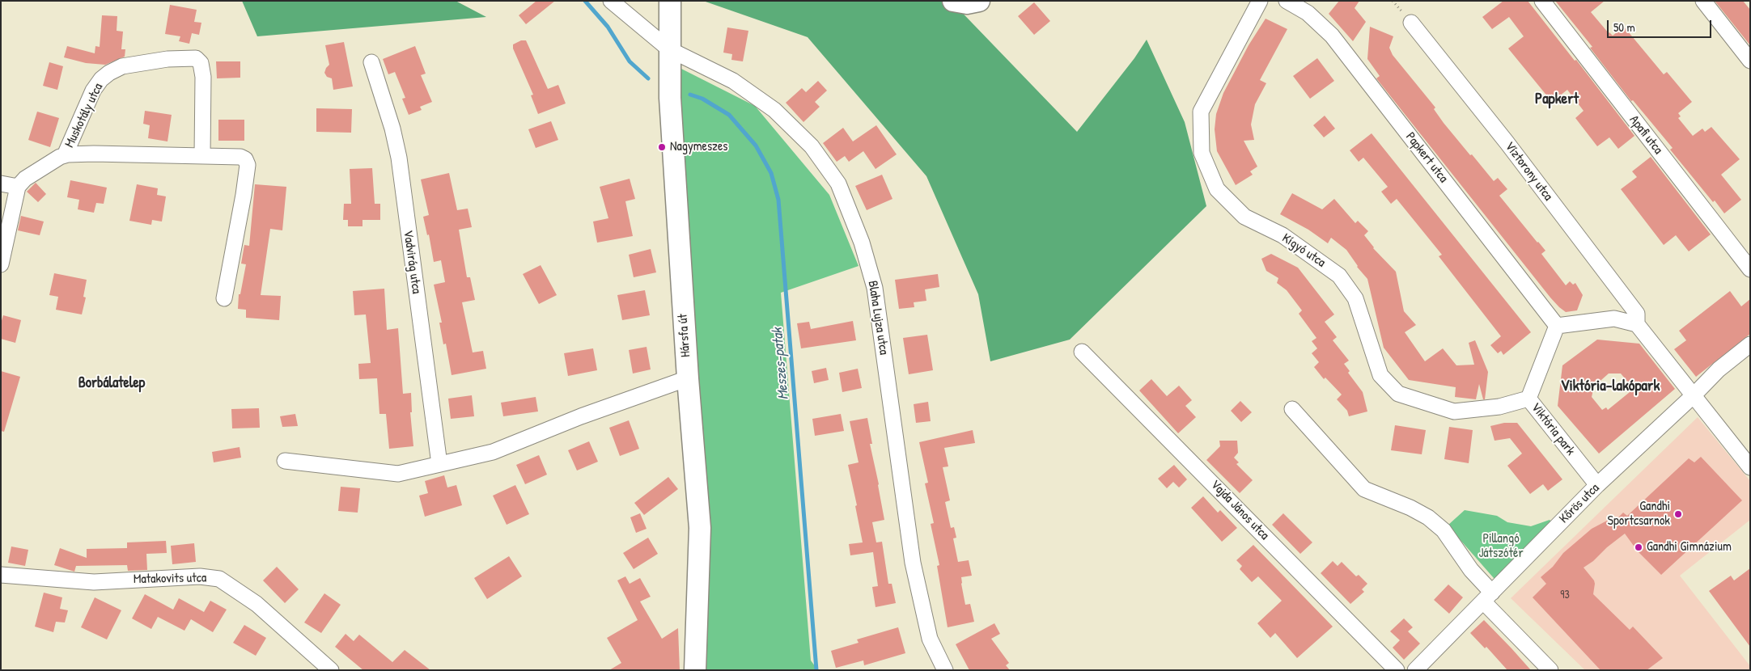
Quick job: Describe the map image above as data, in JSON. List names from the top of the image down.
{
  "streets": {
    "street": [
      "Muskotály utca",
      "Apafi utca",
      "Papkert utca",
      "Víztorony utca",
      "Kígyó utca",
      "Vadvirág utca",
      "Blaha Lujza utca",
      "Hársfa út",
      "Viktória park",
      "Kőrös utca",
      "Vajda János utca",
      "Matakovits utca"
    ]
  },
  "crossings": [
    ["Papkert utca", "Viktória park"],
    ["Kígyó utca", "Viktória park"],
    ["Blaha Lujza utca", "Hársfa út"],
    ["Viktória park", "Kőrös utca"]
  ],
  "districts": ["Papkert", "Borbálatelep", "Viktória-lakópark"],
  "water": ["Meszes-patak"],
  "parks": ["Pillangó Játszótér"],
  "places": ["Nagymeszes", "Gandhi Sportcsarnok", "Gandhi Gimnázium"],
  "house_numbers": ["93"],
  "scale_bar": "50 m"
}
